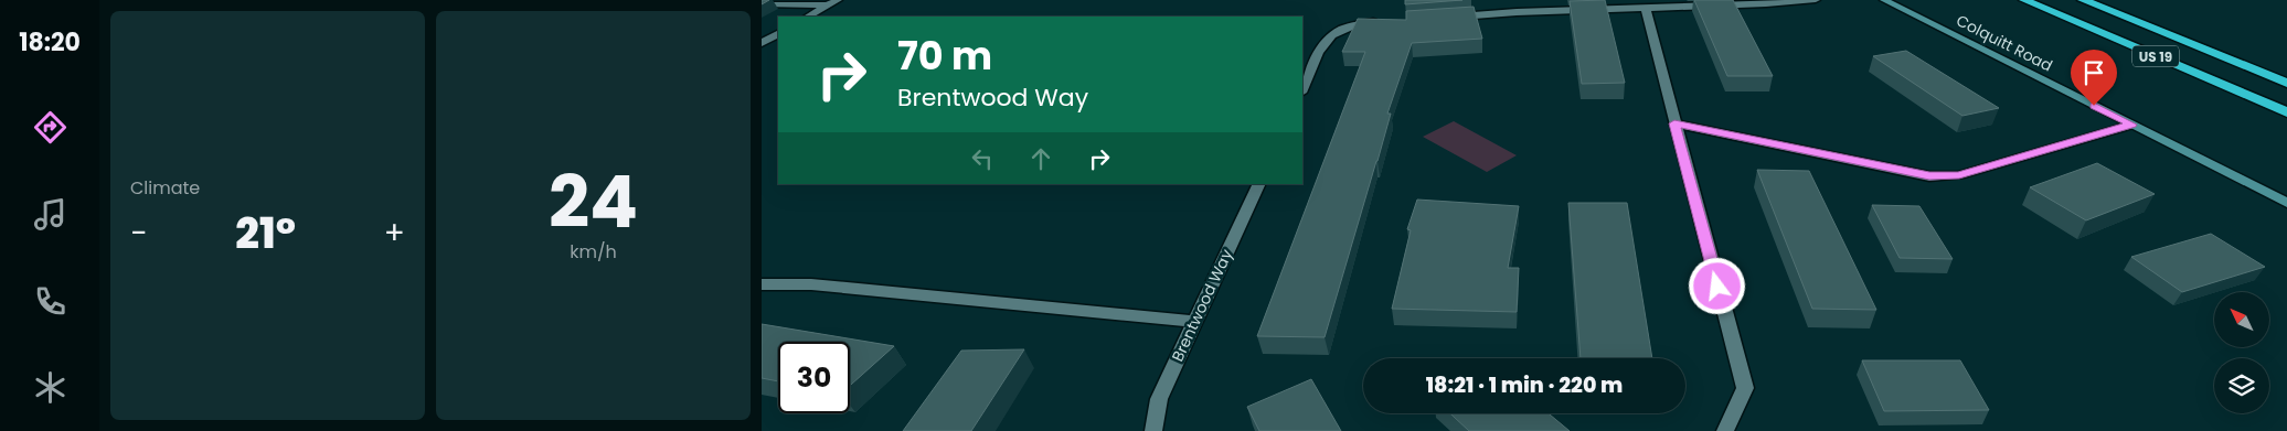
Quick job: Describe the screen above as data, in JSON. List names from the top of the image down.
{
  "streets": {
    "highway": ["US 19"],
    "street": ["Colquitt Road", "Brentwood Way"]
  },
  "north": "top left",
  "page": {
    "tabs": "18:20",
    "tile": [
      "Climate",
      ["24", "km/h"]
    ],
    "turn": ["70 m", "Brentwood Way"],
    "heat": ["−", "21°", "+"],
    "limit": "30",
    "trip": "18:21 · 1 min · 220 m"
  }
}
